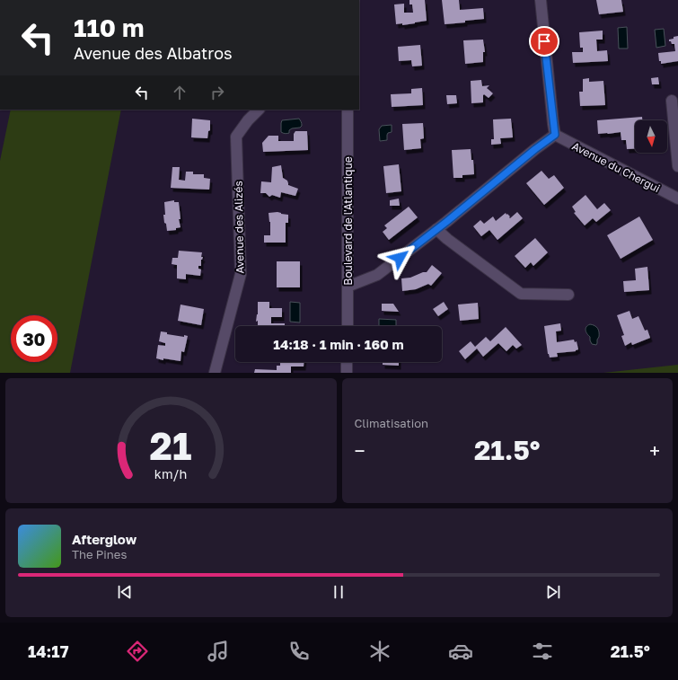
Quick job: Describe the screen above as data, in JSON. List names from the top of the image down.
{
  "streets": {
    "street": ["Avenue du Chergui", "Boulevard de l'Atlantique", "Avenue des Alizés"]
  },
  "north": "bottom",
  "page": {
    "turn": ["110 m", "Avenue des Albatros"],
    "limit": "30",
    "trip": "14:18 · 1 min · 160 m",
    "tile": "Climatisation",
    "heat": ["−", "21.5°", "+"],
    "song": ["Afterglow", "The Pines"],
    "tabs": ["14:17", "21.5°"],
    "gauge": ["21", "km/h"]
  }
}
